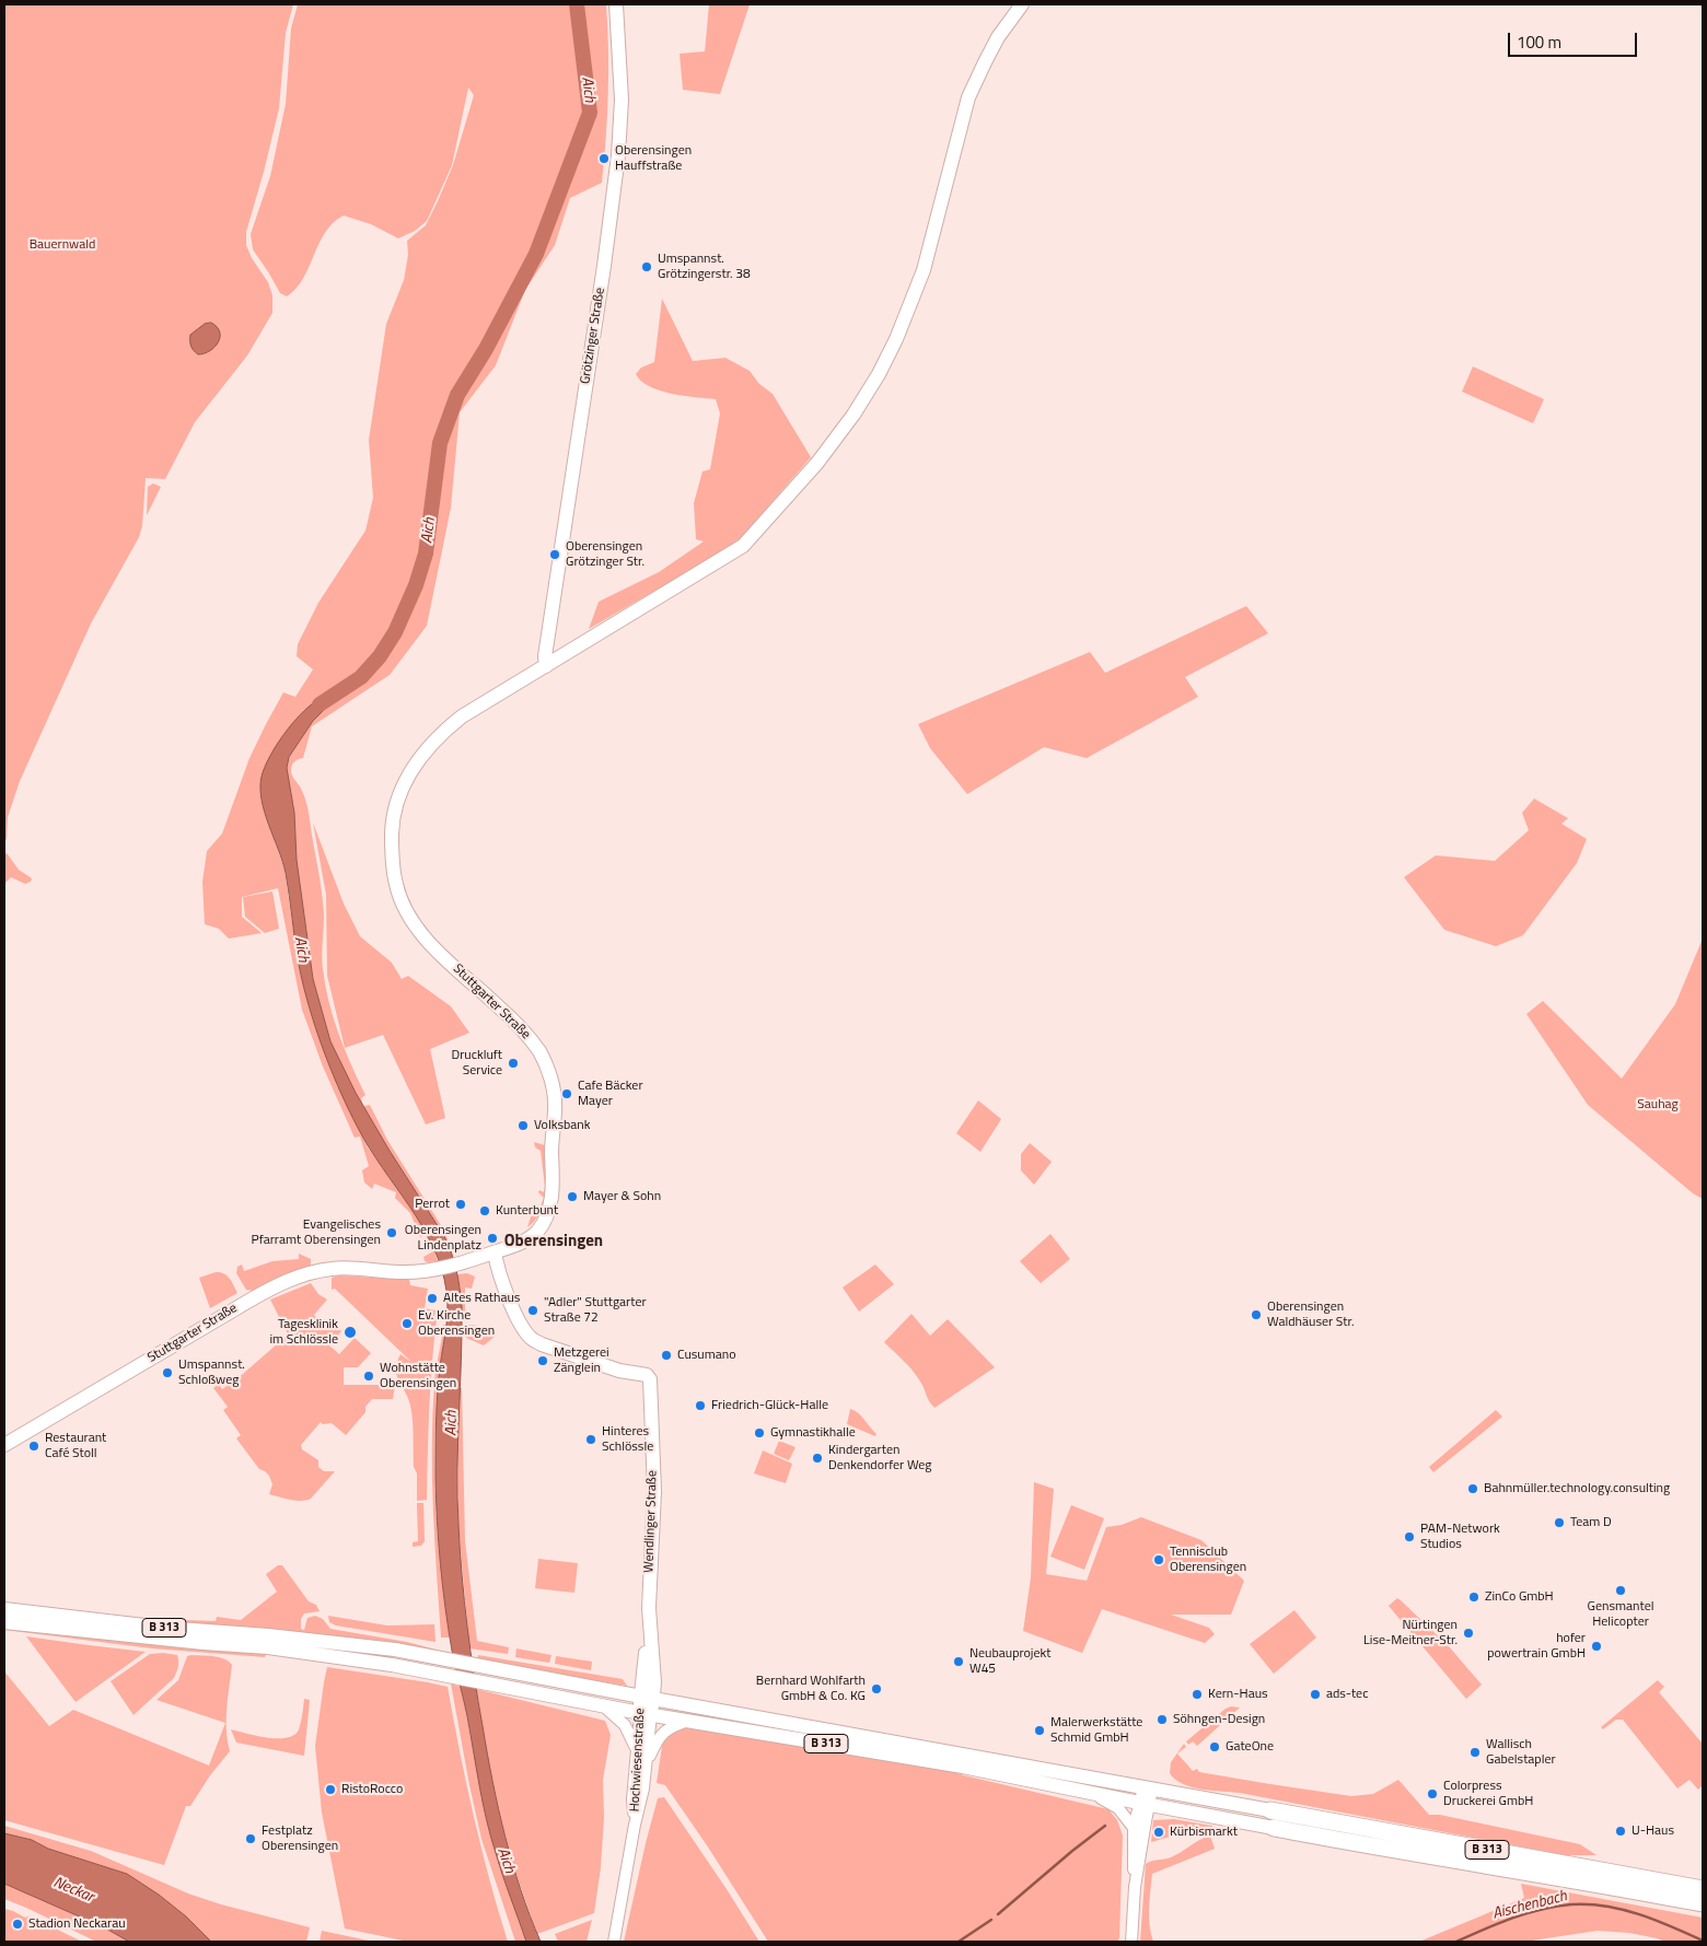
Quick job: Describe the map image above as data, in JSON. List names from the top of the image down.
{
  "streets": {
    "highway": ["B 313"],
    "main road": [
      "Grötzinger Straße",
      "Stuttgarter Straße",
      "Wendlinger Straße",
      "Hochwiesenstraße"
    ]
  },
  "crossings": [
    ["Grötzinger Straße", "Stuttgarter Straße"],
    ["Stuttgarter Straße", "Wendlinger Straße"],
    ["Wendlinger Straße", "B 313"],
    ["Wendlinger Straße", "Hochwiesenstraße"],
    ["B 313", "Hochwiesenstraße"]
  ],
  "districts": ["Oberensingen"],
  "water": ["Aich", "Neckar", "Aischenbach"],
  "parks": ["Bauernwald", "Sauhag"],
  "places": [
    "Oberensingen Hauffstraße",
    "Umspannst. Grötzingerstr. 38",
    "Oberensingen Grötzinger Str.",
    "Druckluft Service",
    "Cafe Bäcker Mayer",
    "Volksbank",
    "Mayer & Sohn",
    "Perrot",
    "Kunterbunt",
    "Evangelisches Pfarramt Oberensingen",
    "Oberensingen Lindenplatz",
    "Altes Rathaus",
    "\"Adler\" Stuttgarter Straße 72",
    "Oberensingen Waldhäuser Str.",
    "Ev. Kirche Oberensingen",
    "Tagesklinik im Schlössle",
    "Cusumano",
    "Metzgerei Zänglein",
    "Umspannst. Schloßweg",
    "Wohnstätte Oberensingen",
    "Friedrich-Glück-Halle",
    "Gymnastikhalle",
    "Hinteres Schlössle",
    "Restaurant Café Stoll",
    "Kindergarten Denkendorfer Weg",
    "Bahnmüller.technology.consulting",
    "Team D",
    "PAM-Network Studios",
    "Tennisclub Oberensingen",
    "Gensmantel Helicopter",
    "ZinCo GmbH",
    "Nürtingen Lise-Meitner-Str.",
    "hofer powertrain GmbH",
    "Neubauprojekt W45",
    "Bernhard Wohlfarth GmbH & Co. KG",
    "Kern-Haus",
    "ads-tec",
    "Söhngen-Design",
    "Malerwerkstätte Schmid GmbH",
    "GateOne",
    "Wallisch Gabelstapler",
    "RistoRocco",
    "Colorpress Druckerei GmbH",
    "U-Haus",
    "Kürbismarkt",
    "Festplatz Oberensingen",
    "Stadion Neckarau"
  ],
  "scale_bar": "100 m"
}
